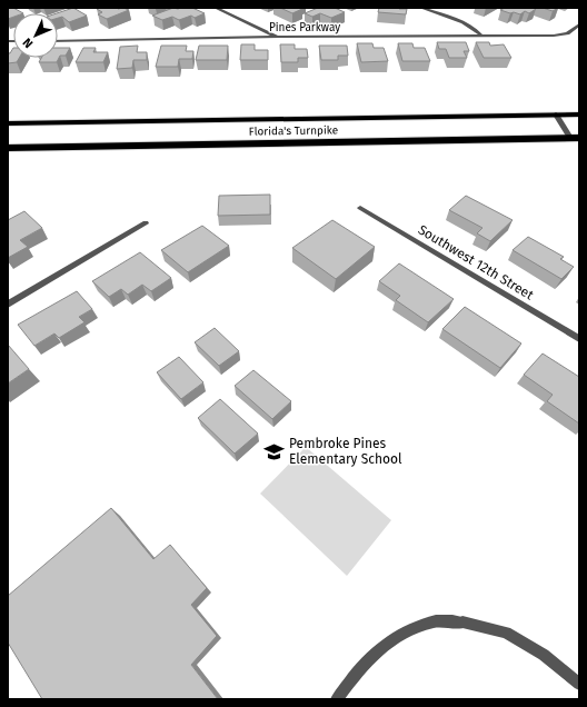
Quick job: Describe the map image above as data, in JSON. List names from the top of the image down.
{
  "streets": {
    "highway": ["Florida's Turnpike"],
    "street": ["Pines Parkway", "Southwest 12th Street"]
  },
  "places": {
    "school or university": ["Pembroke Pines Elementary School"]
  },
  "north": "bottom left"
}
